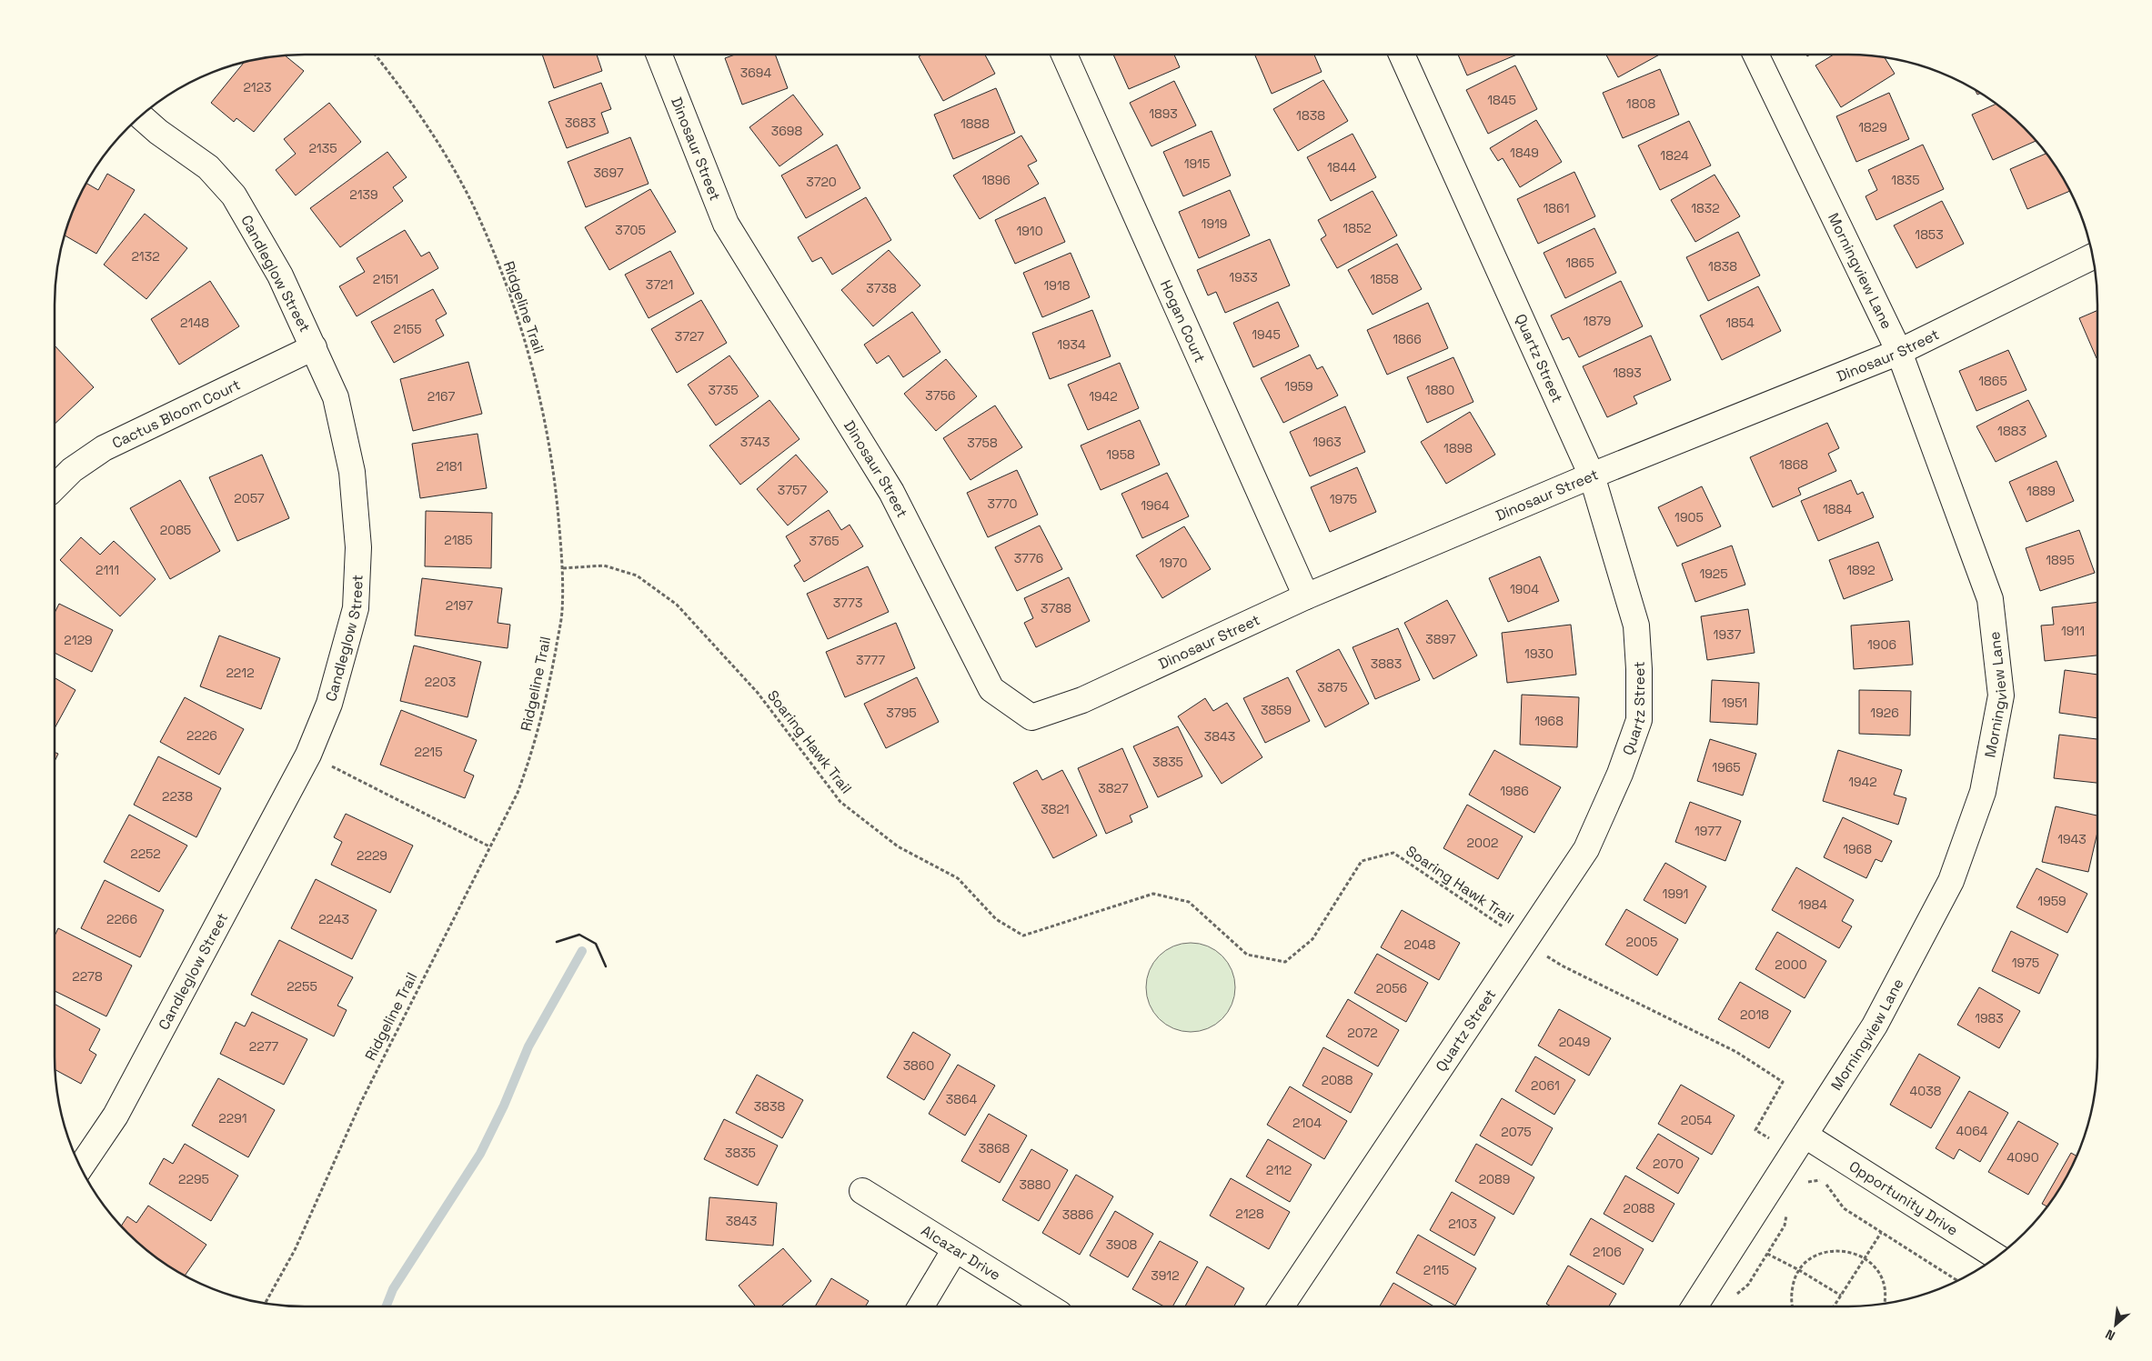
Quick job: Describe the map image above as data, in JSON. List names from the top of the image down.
{
  "streets": {
    "street": [
      "Dinosaur Street",
      "Morningview Lane",
      "Candleglow Street",
      "Hogan Court",
      "Quartz Street",
      "Cactus Bloom Court",
      "Opportunity Drive",
      "Alcazar Drive"
    ],
    "path": ["Ridgeline Trail", "Soaring Hawk Trail"]
  },
  "crossings": [
    ["Dinosaur Street", "Morningview Lane"],
    ["Dinosaur Street", "Hogan Court"],
    ["Dinosaur Street", "Quartz Street"],
    ["Morningview Lane", "Soaring Hawk Trail"],
    ["Morningview Lane", "Opportunity Drive"],
    ["Candleglow Street", "Cactus Bloom Court"],
    ["Ridgeline Trail", "Soaring Hawk Trail"],
    ["Quartz Street", "Soaring Hawk Trail"],
    ["Soaring Hawk Trail", "Opportunity Drive"]
  ],
  "house_numbers": [
    "3694",
    "2123",
    "1845",
    "1808",
    "1893",
    "1838",
    "3683",
    "1888",
    "1829",
    "3698",
    "2135",
    "1849",
    "1824",
    "1915",
    "1844",
    "3697",
    "1896",
    "1835",
    "3720",
    "2139",
    "1861",
    "1832",
    "1919",
    "1852",
    "3705",
    "1910",
    "1853",
    "2132",
    "1865",
    "1838",
    "1933",
    "2151",
    "1858",
    "3721",
    "1918",
    "3738",
    "1879",
    "2148",
    "1854",
    "2155",
    "1945",
    "3727",
    "1866",
    "1934",
    "1893",
    "1865",
    "1959",
    "3735",
    "1880",
    "3756",
    "2167",
    "1942",
    "1883",
    "3743",
    "1963",
    "3758",
    "1898",
    "1958",
    "1868",
    "2181",
    "3757",
    "1889",
    "2057",
    "1975",
    "3770",
    "1964",
    "1884",
    "1905",
    "2085",
    "2185",
    "3765",
    "3776",
    "1895",
    "1970",
    "2111",
    "1892",
    "1925",
    "1904",
    "3773",
    "2197",
    "3788",
    "1911",
    "1937",
    "3897",
    "2129",
    "1906",
    "1930",
    "3777",
    "3883",
    "2212",
    "2203",
    "3875",
    "1951",
    "3859",
    "3795",
    "1926",
    "1968",
    "2226",
    "3843",
    "2215",
    "3835",
    "1965",
    "1942",
    "3827",
    "1986",
    "2238",
    "3821",
    "1977",
    "1943",
    "2002",
    "1968",
    "2252",
    "2229",
    "1991",
    "1959",
    "1984",
    "2266",
    "2243",
    "2005",
    "2048",
    "1975",
    "2000",
    "2278",
    "2255",
    "2056",
    "2018",
    "1983",
    "2072",
    "2049",
    "2277",
    "3860",
    "2088",
    "2061",
    "4038",
    "3864",
    "3838",
    "2291",
    "2054",
    "2104",
    "4064",
    "2075",
    "3868",
    "3835",
    "4090",
    "2070",
    "2112",
    "2295",
    "2089",
    "3880",
    "2088",
    "2128",
    "3886",
    "3843",
    "2103",
    "3908",
    "2106",
    "2115",
    "3912"
  ],
  "north": "bottom left"
}
